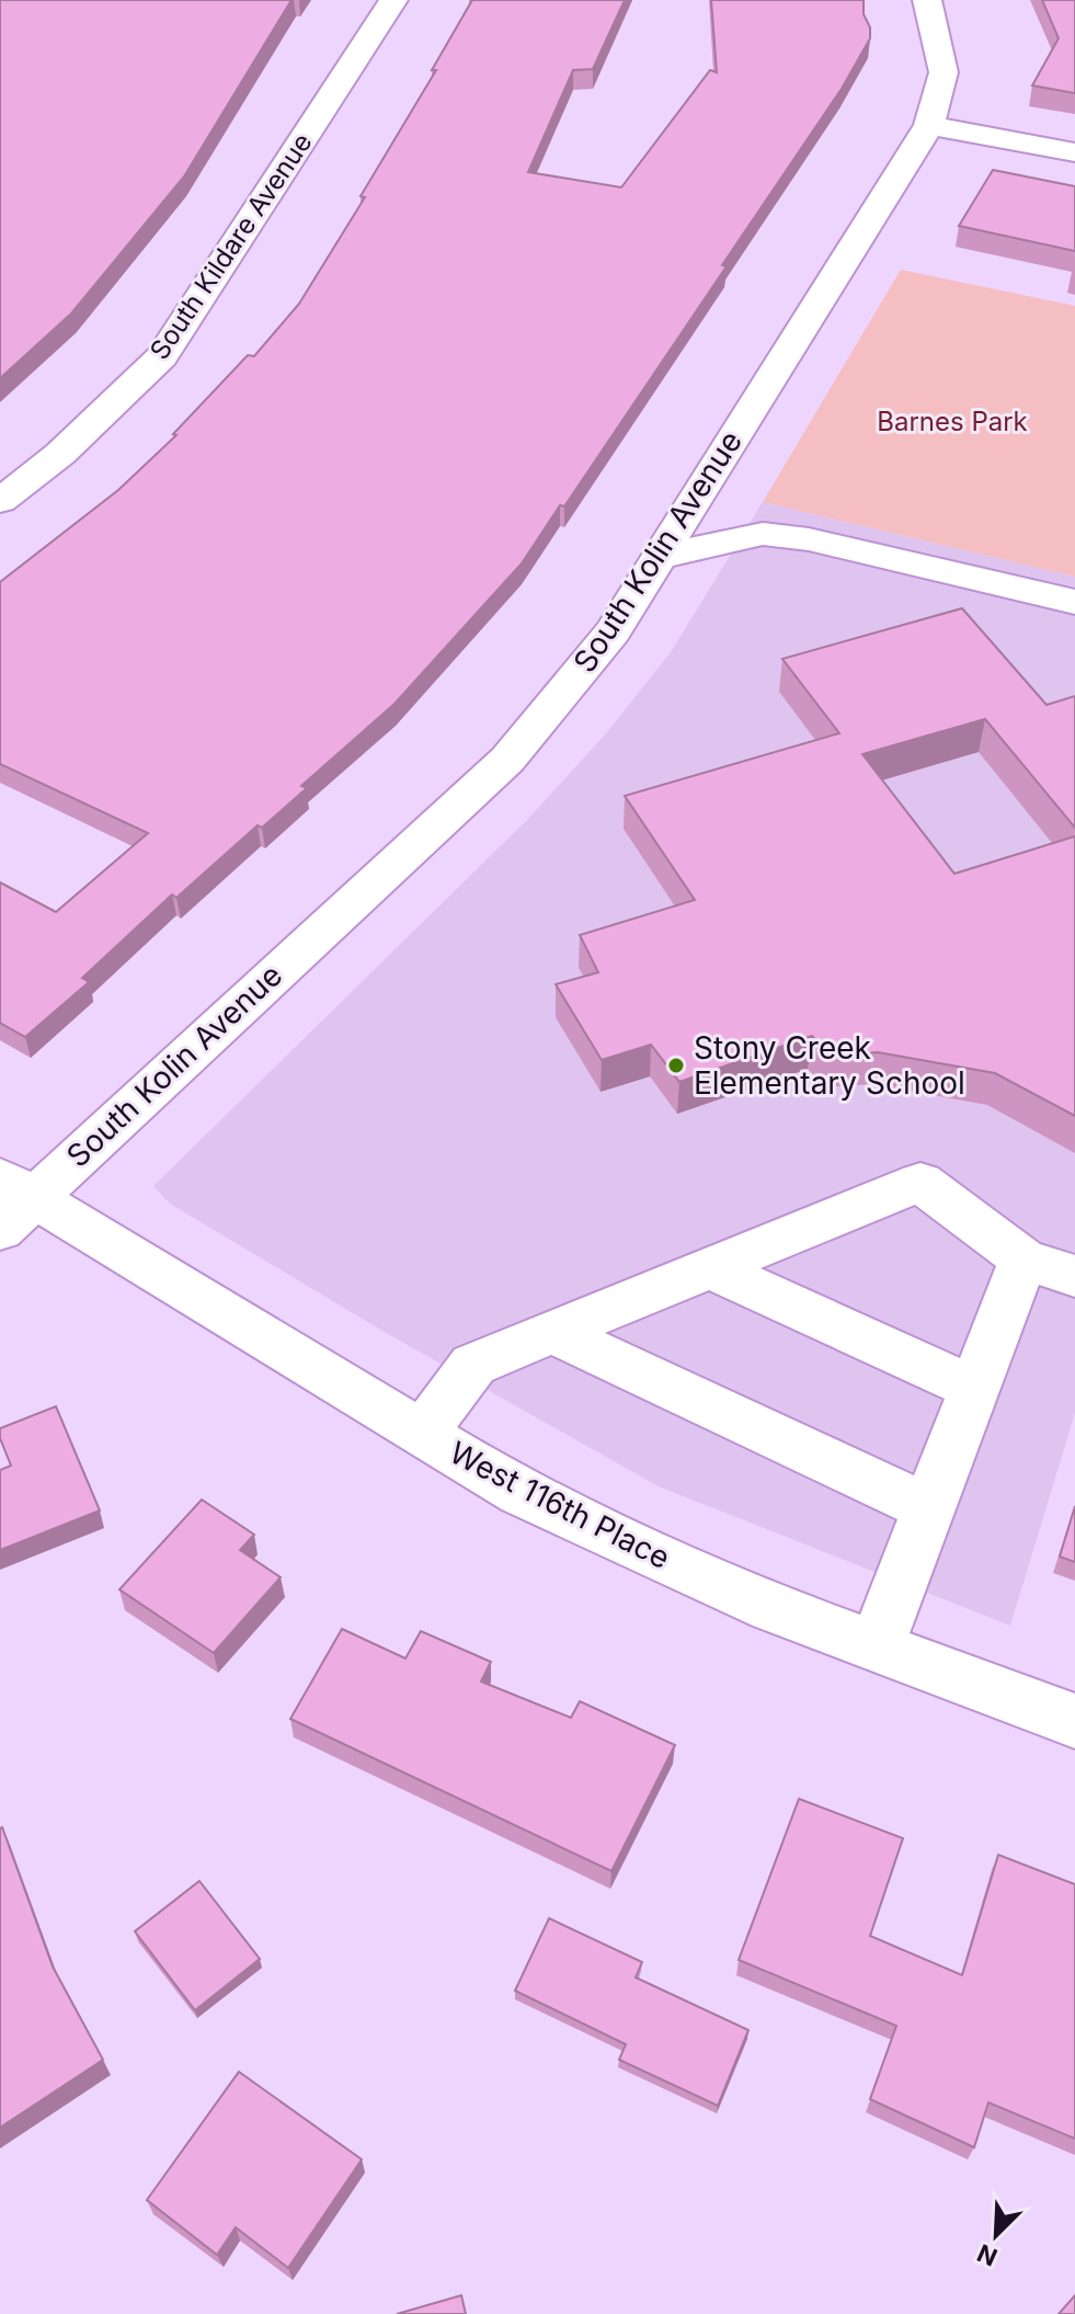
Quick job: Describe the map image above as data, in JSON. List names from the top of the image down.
{
  "streets": {
    "street": ["South Kildare Avenue", "South Kolin Avenue", "West 116th Place"]
  },
  "crossings": [
    ["South Kolin Avenue", "West 116th Place"]
  ],
  "parks": ["Barnes Park"],
  "places": ["Stony Creek Elementary School"],
  "north": "bottom left"
}
